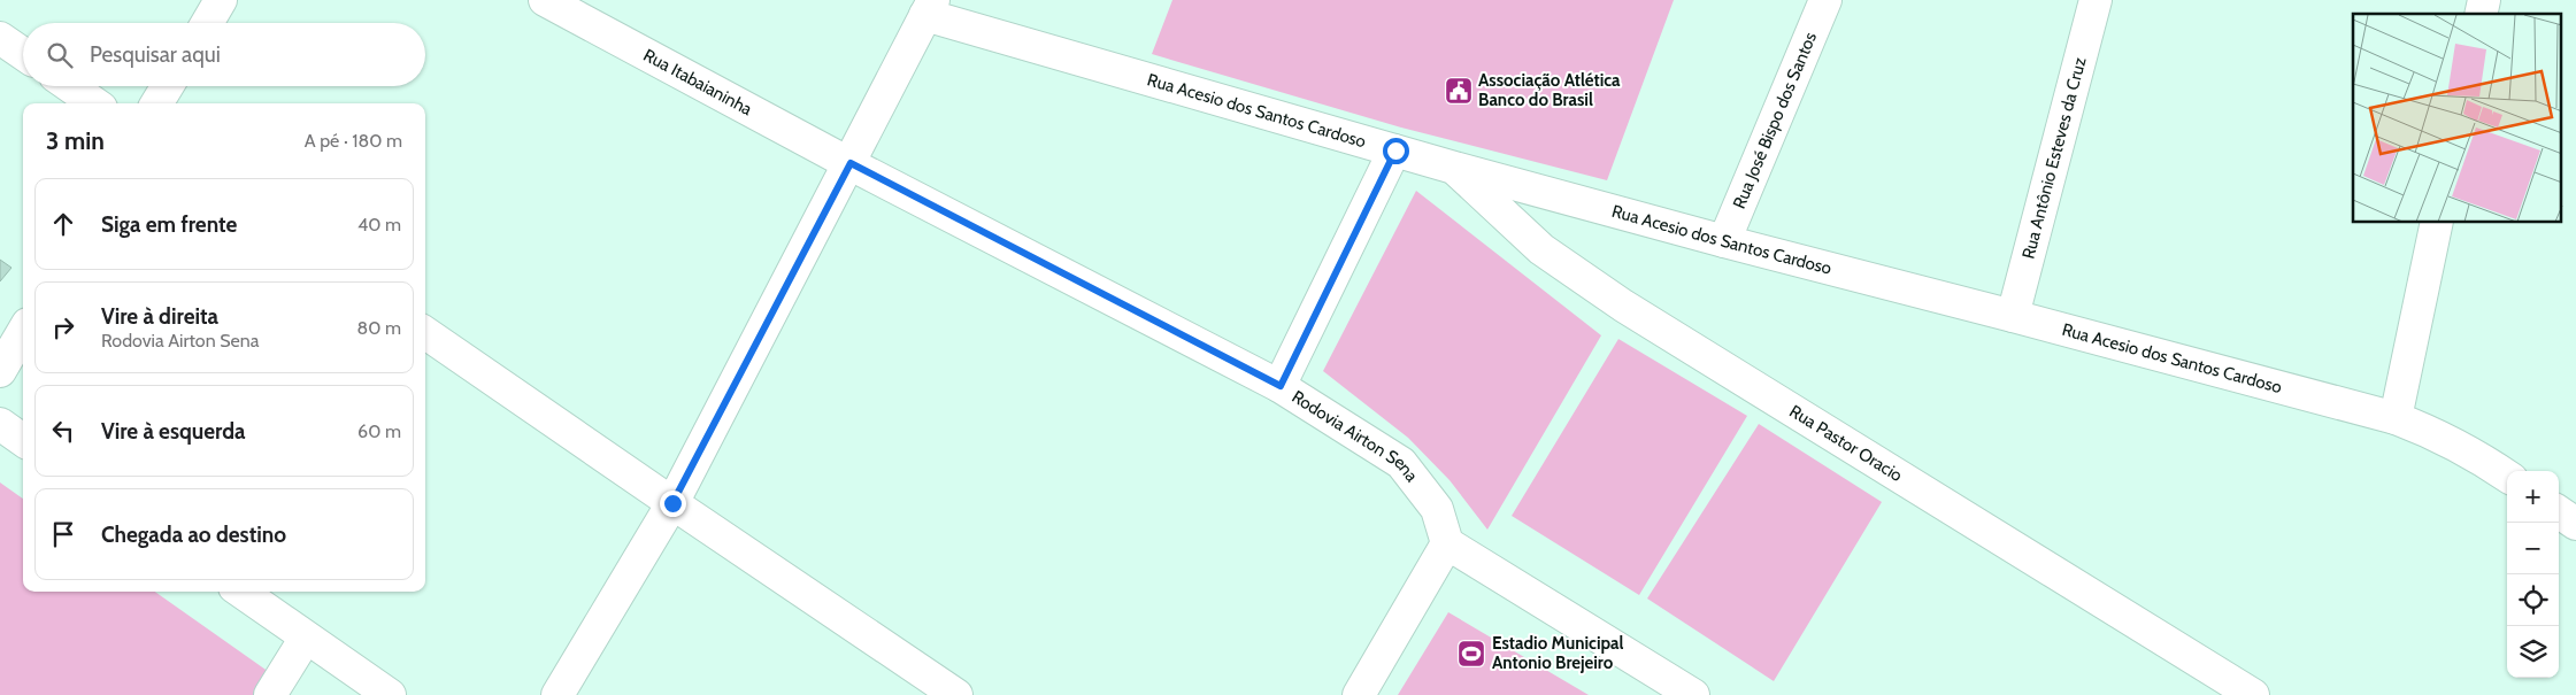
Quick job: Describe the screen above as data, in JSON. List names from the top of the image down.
{
  "streets": {
    "street": [
      "Rua Itabaianinha",
      "Rua Acesio dos Santos Cardoso",
      "Rua José Bispo dos Santos",
      "Rua Antônio Esteves da Cruz",
      "Rodovia Airton Sena",
      "Rua Pastor Oracio"
    ]
  },
  "crossings": [
    ["Rua Itabaianinha", "Rodovia Airton Sena"],
    ["Rua Acesio dos Santos Cardoso", "Rua José Bispo dos Santos"],
    ["Rua Acesio dos Santos Cardoso", "Rua Antônio Esteves da Cruz"],
    ["Rua Acesio dos Santos Cardoso", "Rua Pastor Oracio"]
  ],
  "places": {
    "public building": ["Associação Atlética Banco do Brasil"],
    "sports": ["Estadio Municipal Antonio Brejeiro"]
  },
  "page": {
    "search": "Pesquisar aqui",
    "heading": ["3 min", "A pé · 180 m"],
    "list": [
      ["Siga em frente", "40 m"],
      ["Vire à direita", "Rodovia Airton Sena", "80 m"],
      ["Vire à esquerda", "60 m"],
      "Chegada ao destino"
    ],
    "map_buttons": ["+", "−"]
  }
}
